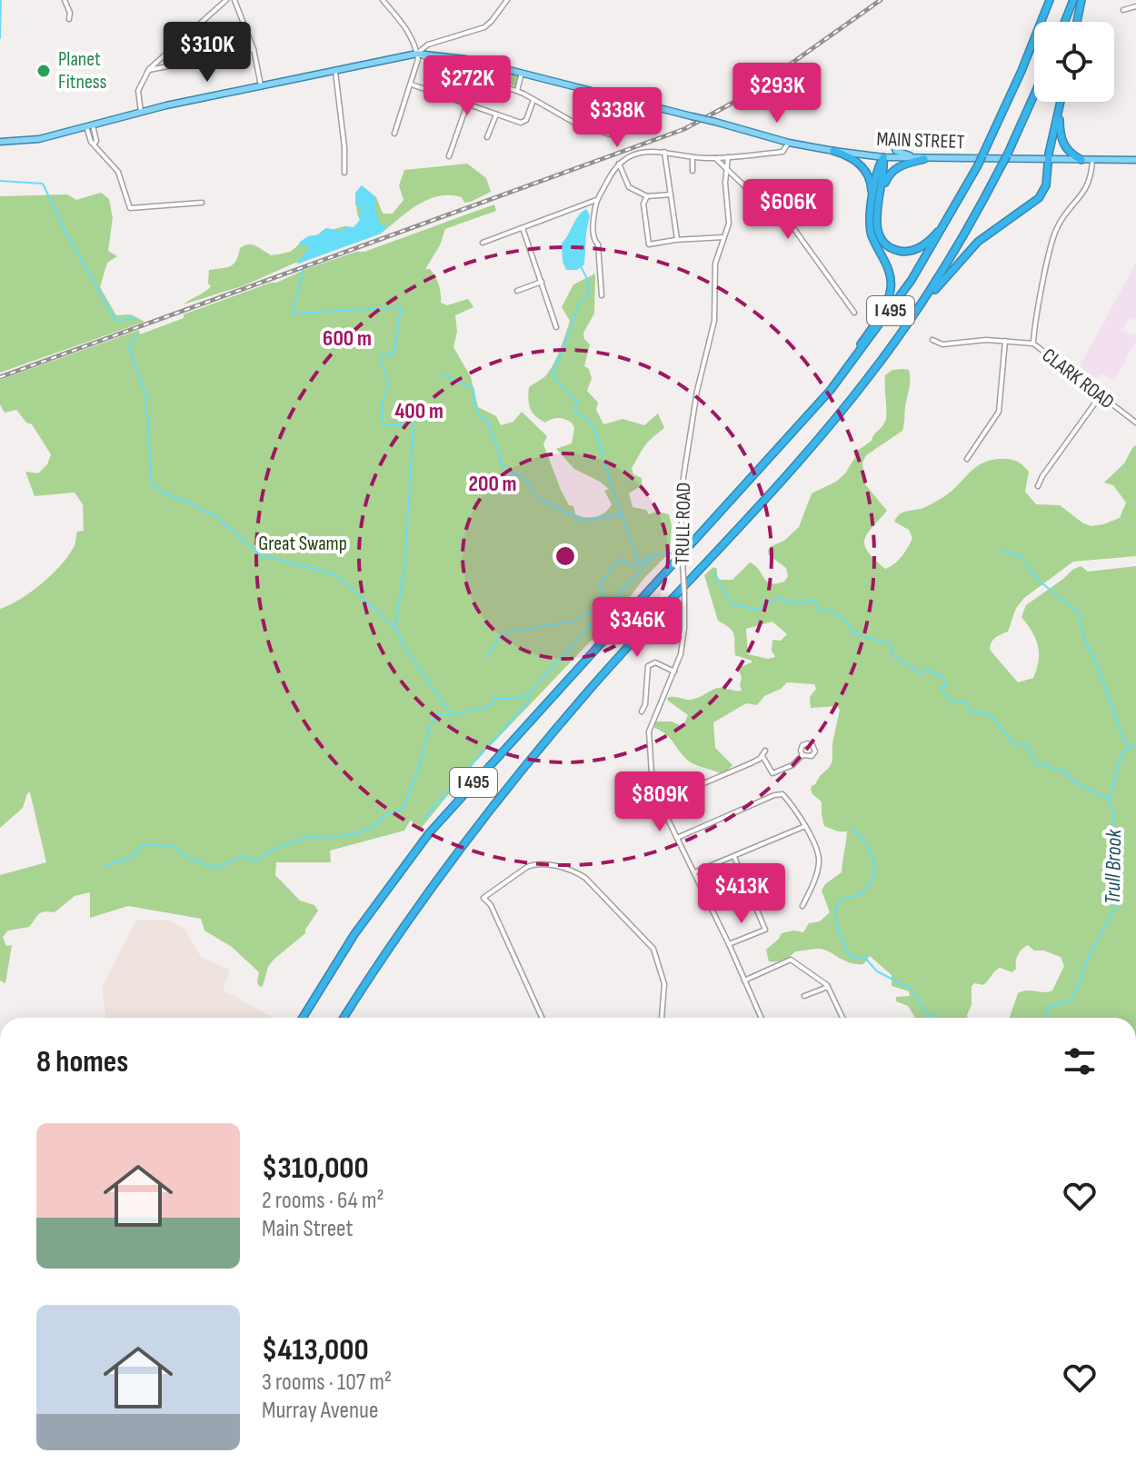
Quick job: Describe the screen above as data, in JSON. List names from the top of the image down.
{
  "streets": {
    "highway": ["I 495"],
    "main road": ["MAIN STREET"],
    "street": ["CLARK ROAD", "TRULL ROAD"]
  },
  "water": ["Trull Brook"],
  "parks": ["Great Swamp"],
  "places": ["Planet Fitness"],
  "page": {
    "price": [
      "$310K",
      "$272K",
      "$293K",
      "$338K",
      "$606K",
      "$346K",
      "$809K",
      "$413K"
    ],
    "heading": "8 homes",
    "list": [
      {
        "name": "$310,000",
        "note": "2 rooms · 64 m² · Main Street"
      },
      {
        "name": "$413,000",
        "note": "3 rooms · 107 m² · Murray Avenue"
      }
    ]
  },
  "rings": ["600 m", "400 m", "200 m"]
}
